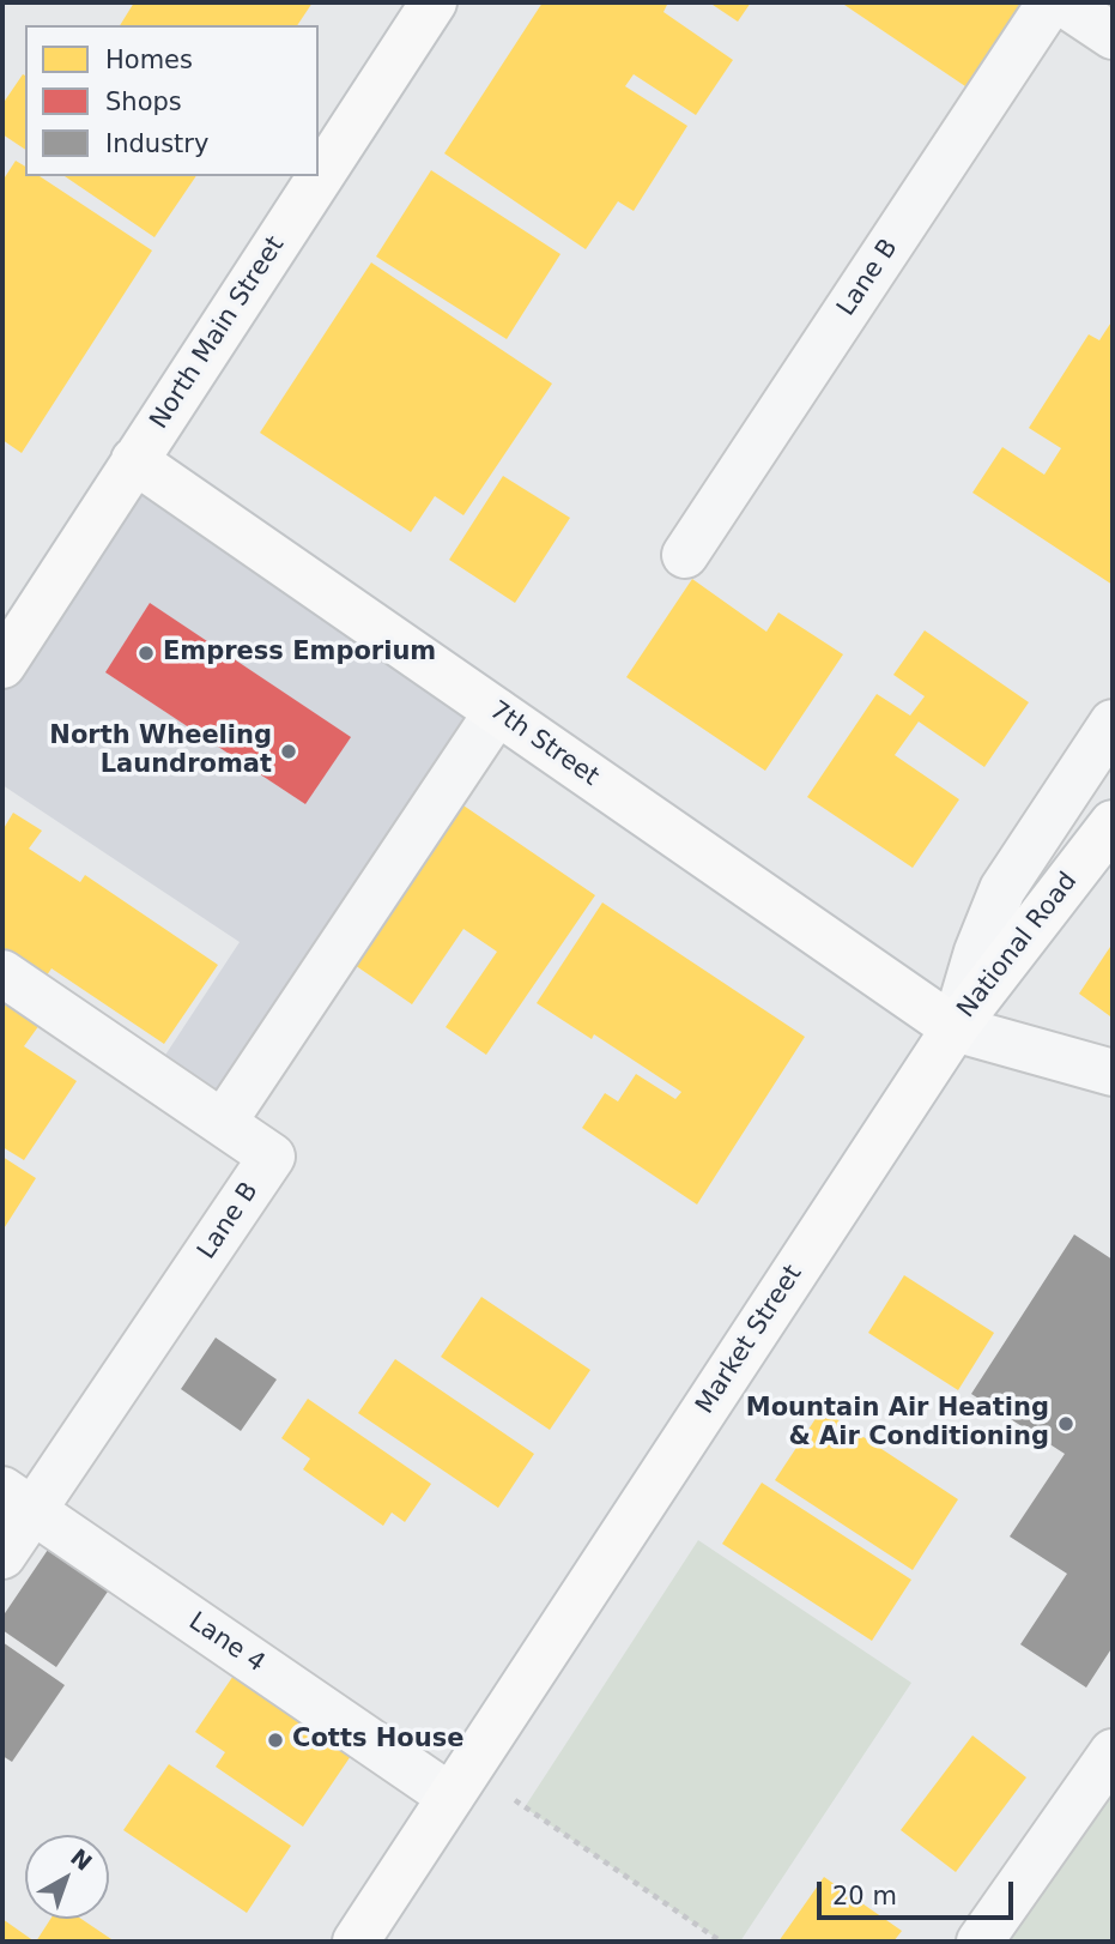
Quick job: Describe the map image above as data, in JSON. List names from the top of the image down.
{
  "streets": {
    "main road": [
      "North Main Street",
      "7th Street",
      "National Road",
      "Market Street"
    ],
    "street": ["Lane B", "Lane 4"]
  },
  "crossings": [
    ["Lane B", "Lane 4"],
    ["North Main Street", "7th Street"],
    ["7th Street", "National Road"],
    ["7th Street", "Market Street"],
    ["National Road", "Market Street"],
    ["Market Street", "Lane 4"]
  ],
  "places": [
    "Empress Emporium",
    "North Wheeling Laundromat",
    "Mountain Air Heating & Air Conditioning",
    "Cotts House"
  ],
  "legend": ["Homes", "Shops", "Industry"],
  "scale_bar": "20 m",
  "north": "top right"
}
